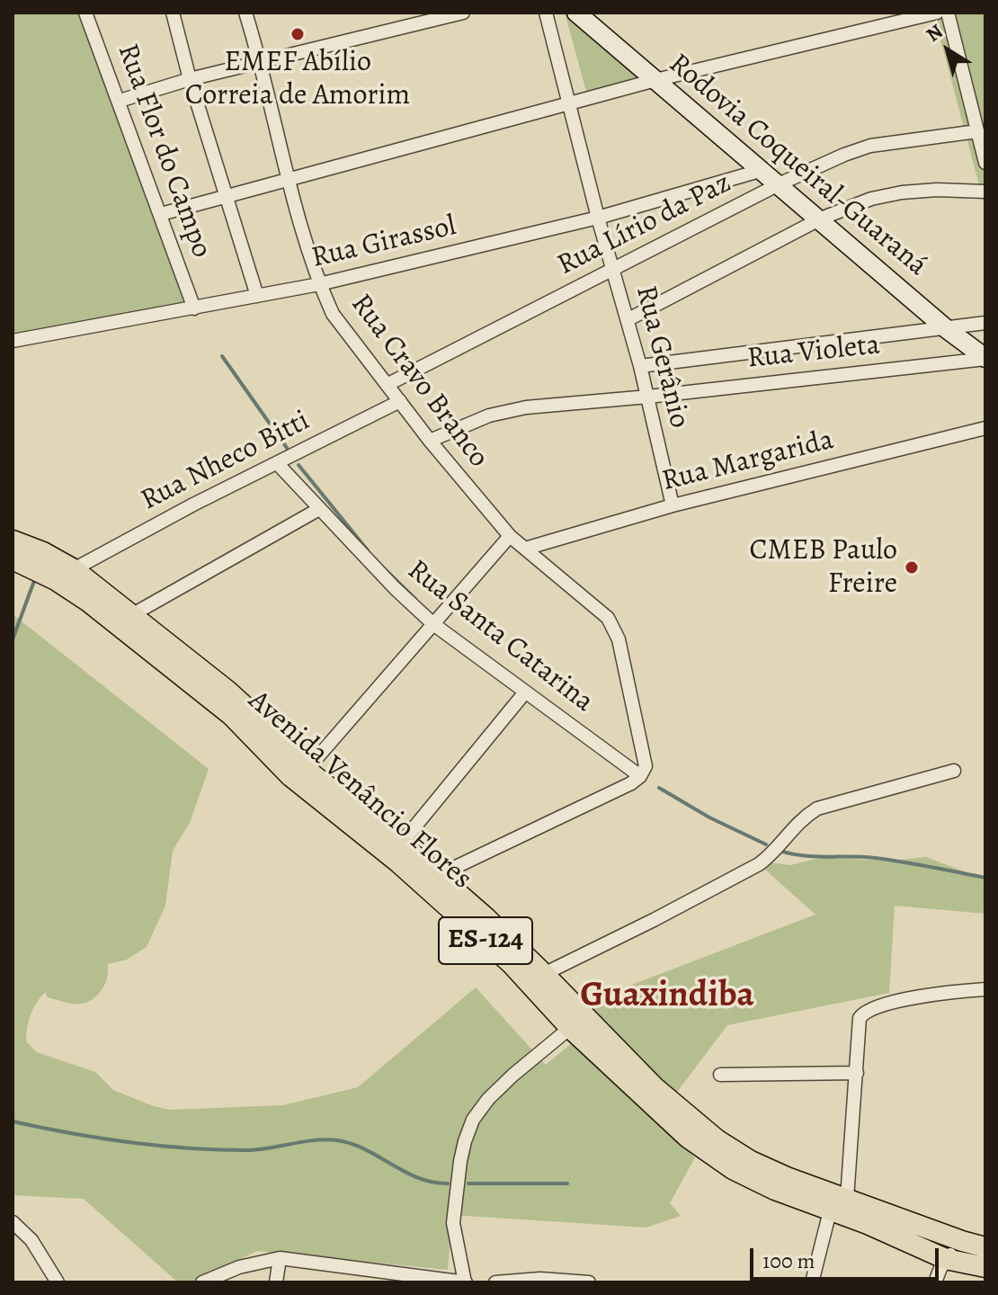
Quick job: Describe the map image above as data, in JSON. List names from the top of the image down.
{
  "streets": {
    "main road": ["Avenida Venâncio Flores", "ES-124"],
    "street": [
      "Rua Flor do Campo",
      "Rodovia Coqueiral-Guaraná",
      "Rua Lírio da Paz",
      "Rua Girassol",
      "Rua Violeta",
      "Rua Gerânio",
      "Rua Cravo Branco",
      "Rua Nheco Bitti",
      "Rua Margarida",
      "Rua Santa Catarina"
    ]
  },
  "crossings": [
    ["Rua Flor do Campo", "Rua Girassol"],
    ["Rodovia Coqueiral-Guaraná", "Rua Lírio da Paz"],
    ["Rodovia Coqueiral-Guaraná", "Rua Girassol"],
    ["Rodovia Coqueiral-Guaraná", "Rua Violeta"],
    ["Rua Lírio da Paz", "Rua Gerânio"],
    ["Rua Lírio da Paz", "Rua Cravo Branco"],
    ["Rua Girassol", "Rua Gerânio"],
    ["Rua Girassol", "Rua Cravo Branco"],
    ["Rua Violeta", "Rua Gerânio"],
    ["Rua Violeta", "Rua Cravo Branco"],
    ["Rua Gerânio", "Rua Margarida"],
    ["Rua Cravo Branco", "Rua Nheco Bitti"],
    ["Rua Cravo Branco", "Rua Margarida"],
    ["Rua Cravo Branco", "Rua Santa Catarina"],
    ["Rua Nheco Bitti", "Rua Santa Catarina"],
    ["Rua Nheco Bitti", "Avenida Venâncio Flores"]
  ],
  "districts": ["Guaxindiba"],
  "places": ["EMEF Abílio Correia de Amorim", "CMEB Paulo Freire"],
  "scale_bar": "100 m",
  "north": "top left"
}
